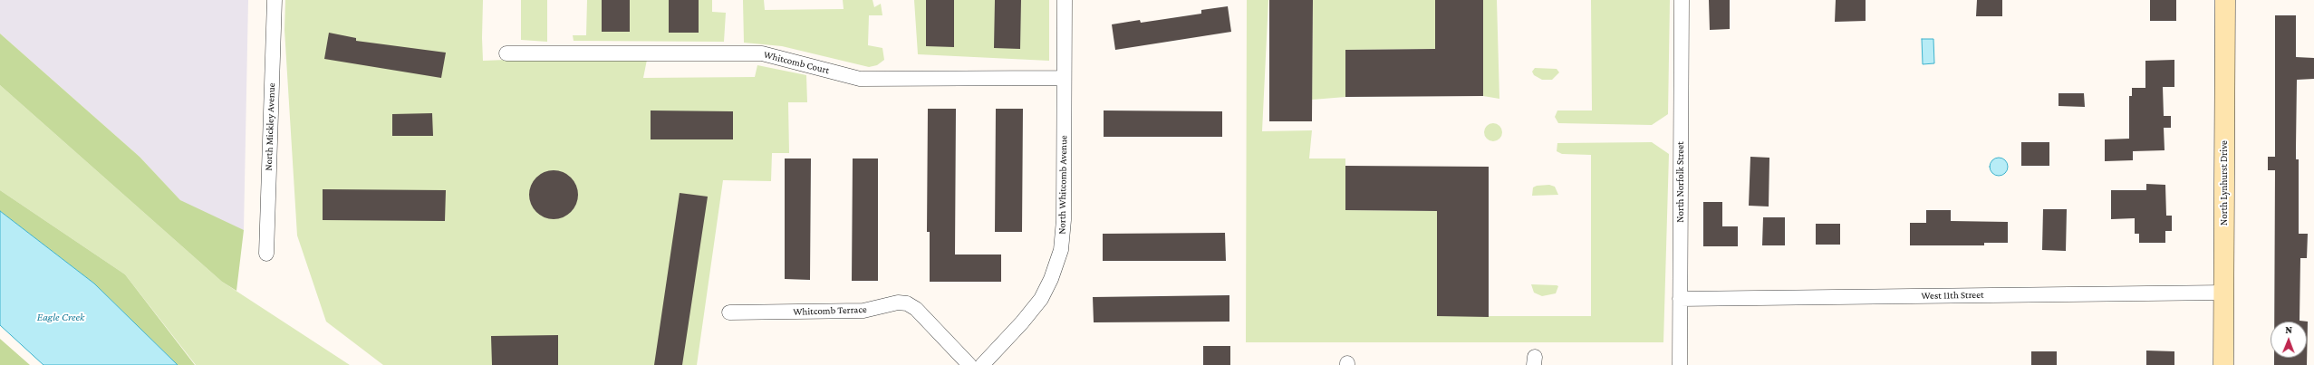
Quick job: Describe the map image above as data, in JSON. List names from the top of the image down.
{
  "streets": {
    "main road": ["North Lynhurst Drive"],
    "street": [
      "Whitcomb Court",
      "North Mickley Avenue",
      "North Norfolk Street",
      "North Whitcomb Avenue",
      "West 11th Street",
      "Whitcomb Terrace"
    ]
  },
  "crossings": [
    ["Whitcomb Court", "North Whitcomb Avenue"],
    ["North Norfolk Street", "West 11th Street"],
    ["North Lynhurst Drive", "West 11th Street"]
  ],
  "water": ["Eagle Creek"],
  "north": "top"
}
